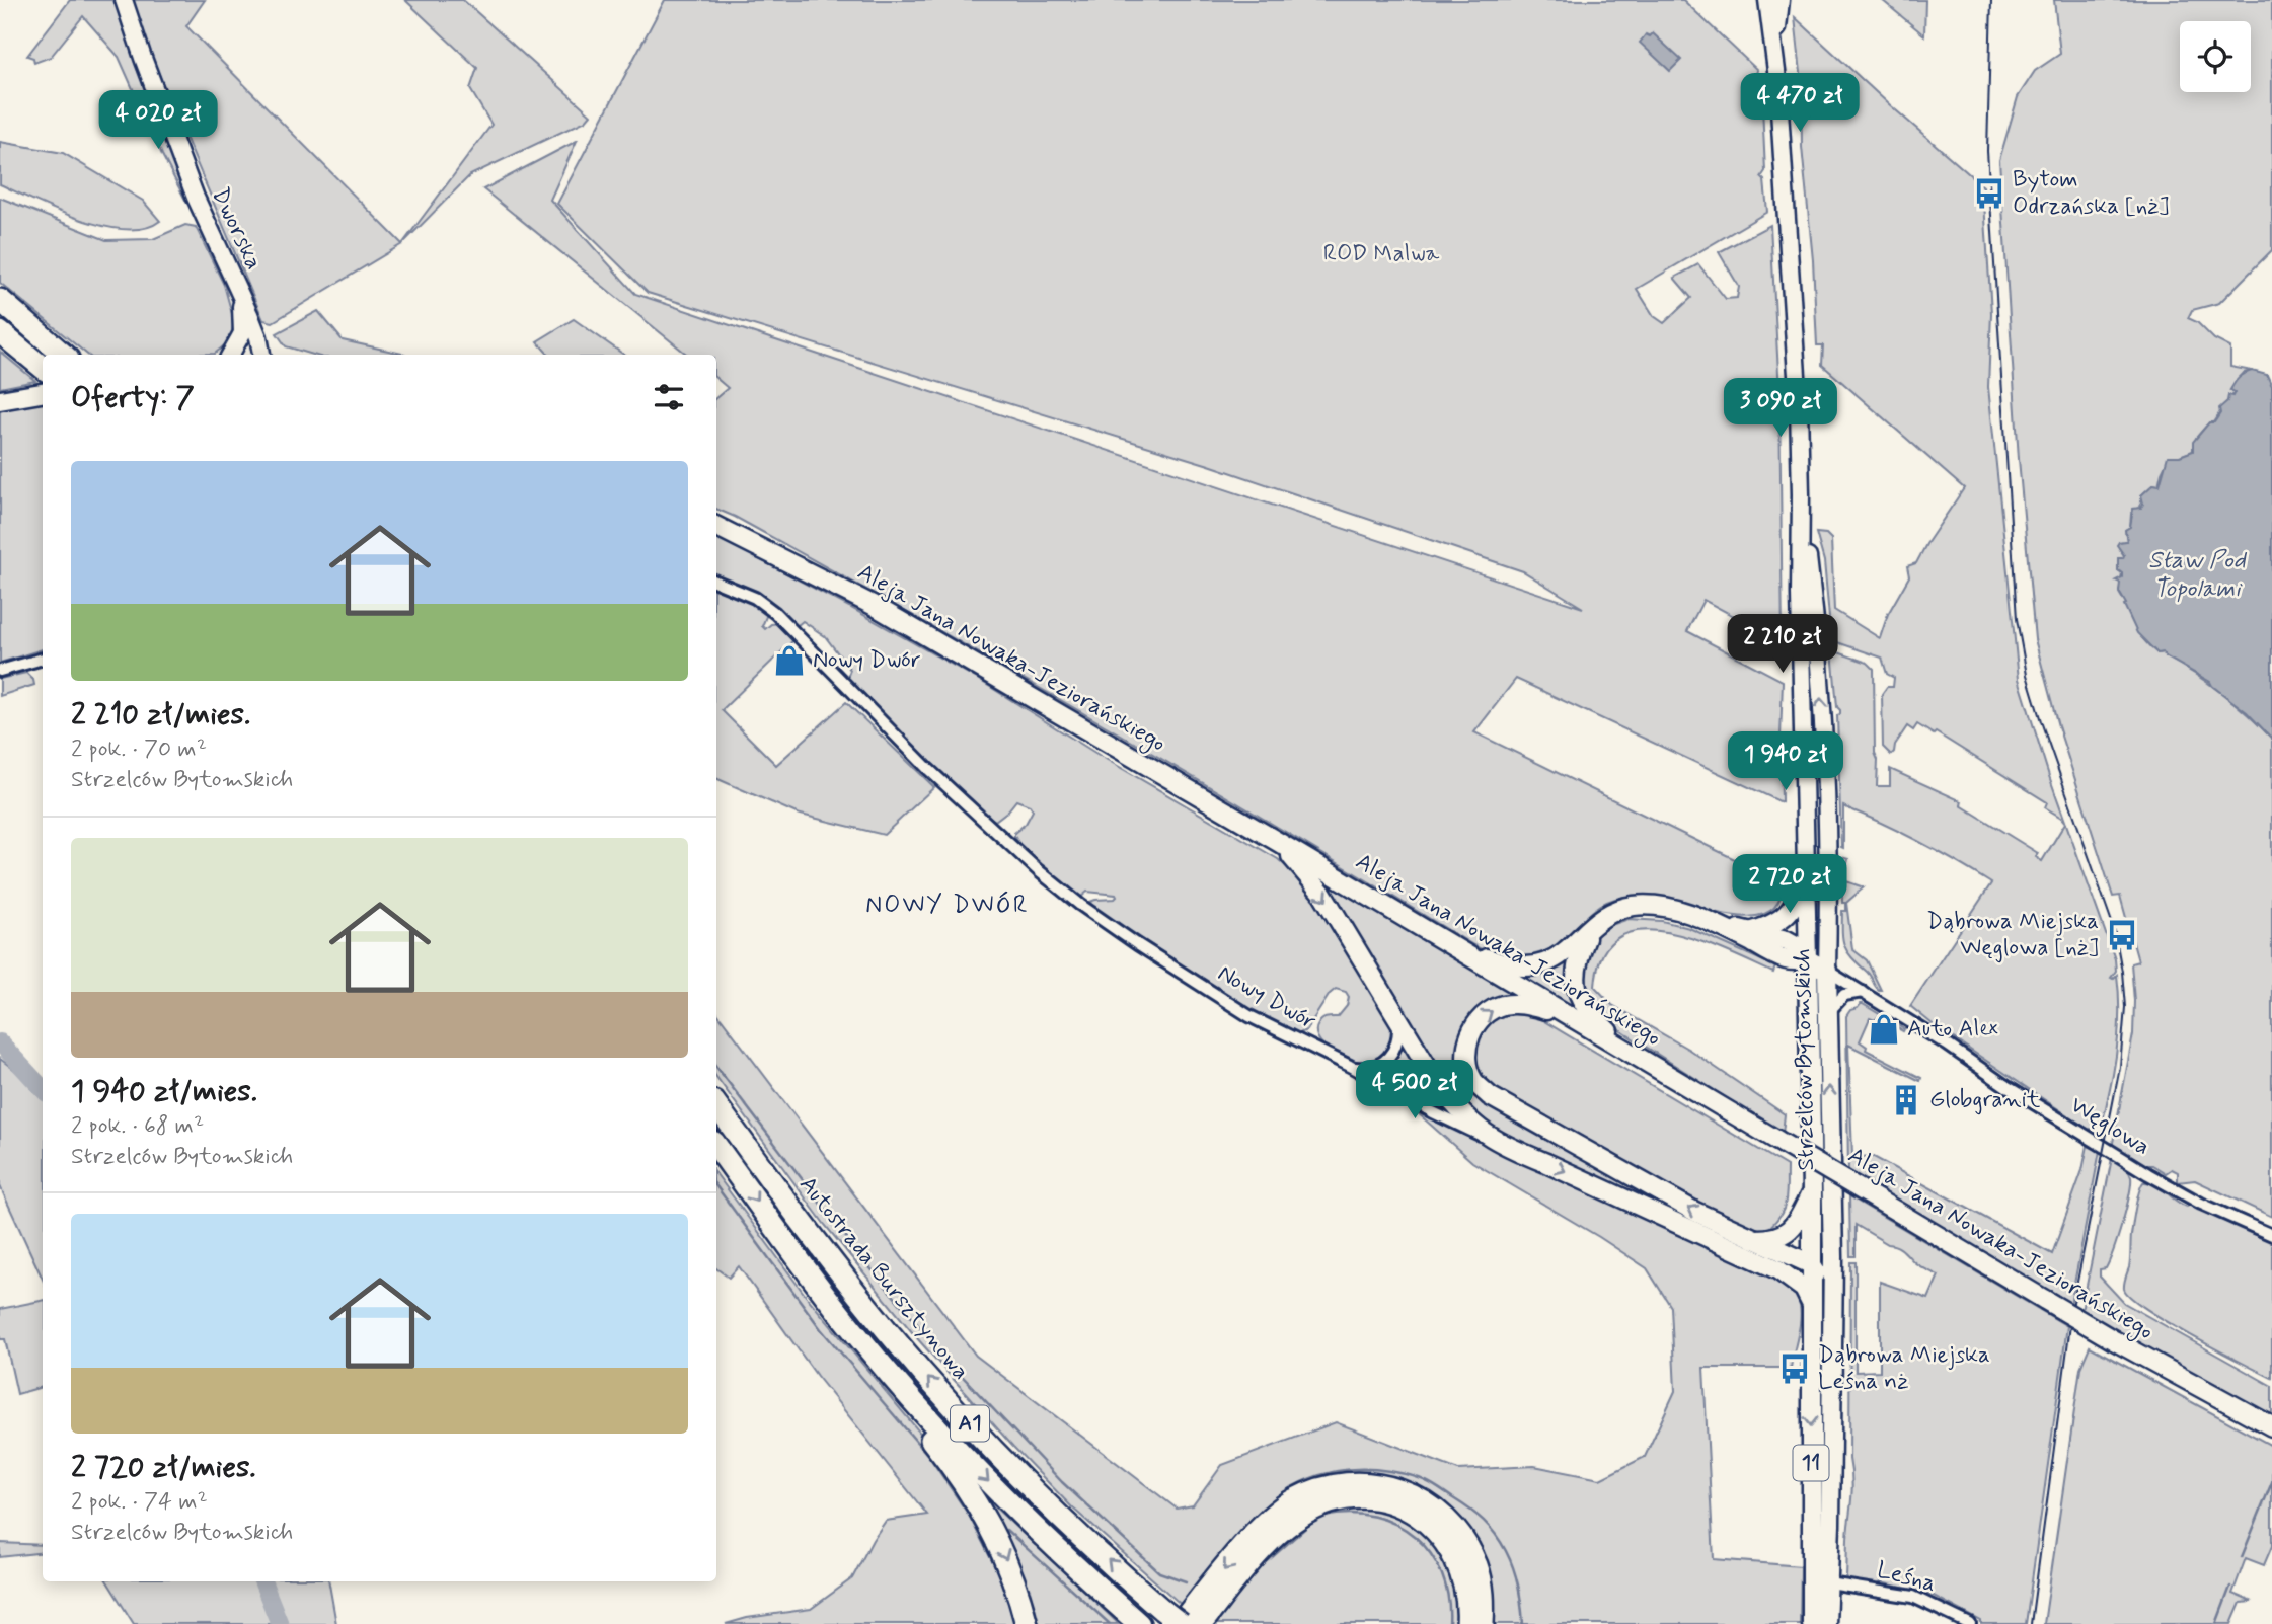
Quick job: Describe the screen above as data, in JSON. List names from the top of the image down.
{
  "streets": {
    "highway": ["Autostrada Bursztynowa", "A1"],
    "main road": [
      "Dworska",
      "Aleja Jana Nowaka-Jeziorańskiego",
      "Strzelców Bytomskich",
      "11"
    ],
    "street": ["Nowy Dwór", "Węglowa", "Leśna"]
  },
  "crossings": [
    ["Strzelców Bytomskich", "Węglowa"],
    ["Strzelców Bytomskich", "Leśna"]
  ],
  "districts": ["NOWY DWÓR"],
  "water": ["Staw Pod Topolami"],
  "parks": ["ROD Malwa"],
  "places": {
    "bus stop": ["Bytom Odrzańska [nż]", "Dąbrowa Miejska Węglowa [nż]", "Dąbrowa Miejska Leśna nż"],
    "shop": ["Nowy Dwór", "Auto Alex"],
    "building": ["Globgranit"]
  },
  "page": {
    "price": [
      "4 470 zł",
      "4 020 zł",
      "3 090 zł",
      "2 210 zł",
      "1 940 zł",
      "2 720 zł",
      "4 500 zł"
    ],
    "heading": "Oferty: 7",
    "list": [
      {
        "name": "2 210 zł/mies.",
        "note": "2 pok. · 70 m² · Strzelców Bytomskich"
      },
      {
        "name": "1 940 zł/mies.",
        "note": "2 pok. · 68 m² · Strzelców Bytomskich"
      },
      {
        "name": "2 720 zł/mies.",
        "note": "2 pok. · 74 m² · Strzelców Bytomskich"
      }
    ]
  }
}
